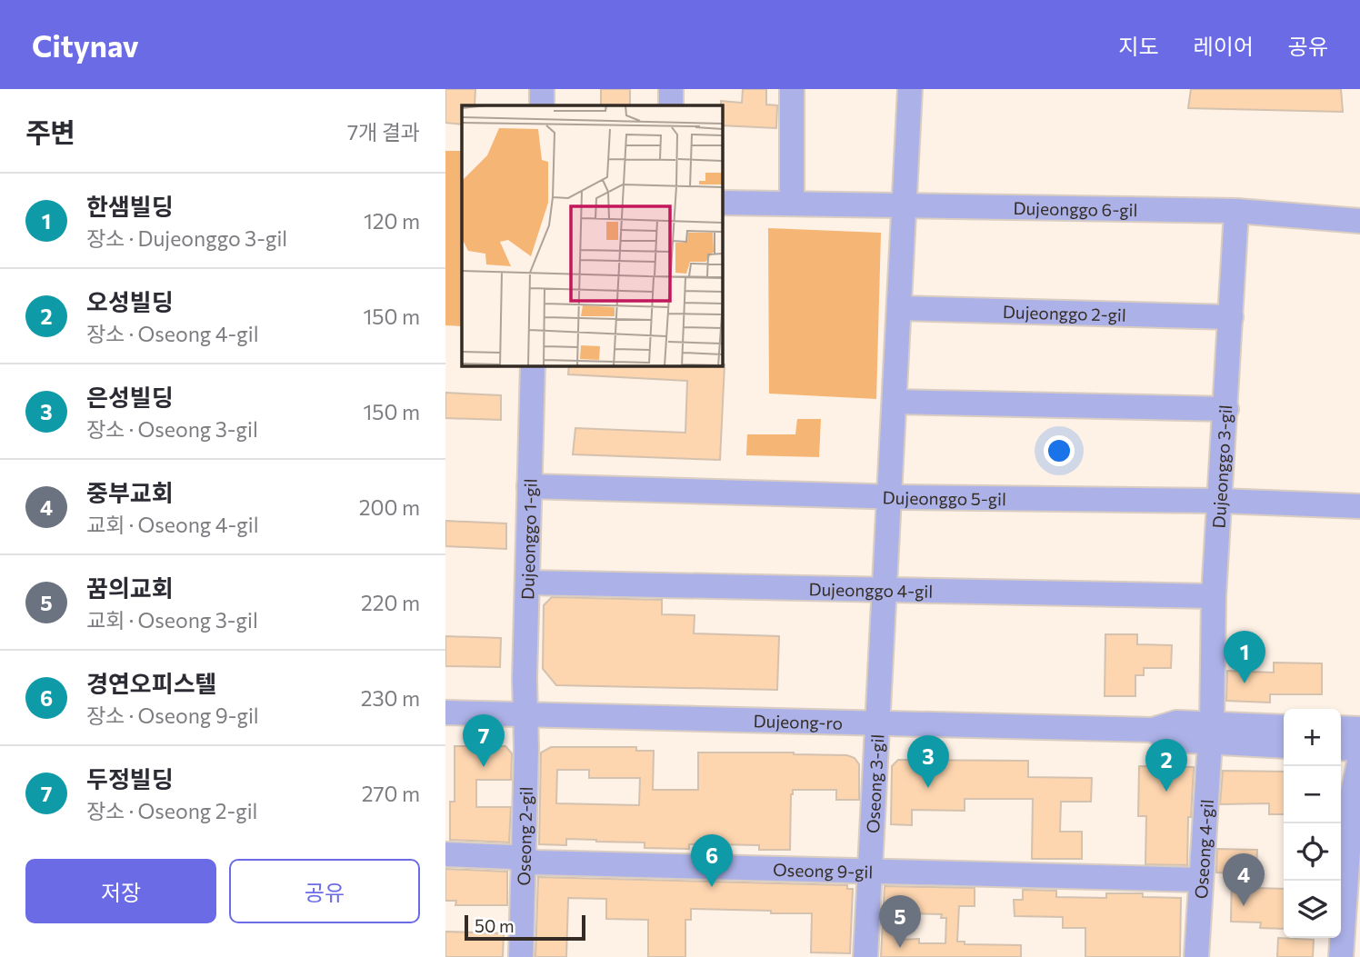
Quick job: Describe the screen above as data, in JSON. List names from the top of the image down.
{
  "streets": {
    "street": [
      "Dujeonggo 6-gil",
      "Dujeonggo 2-gil",
      "Dujeonggo 3-gil",
      "Dujeonggo 5-gil",
      "Dujeonggo 1-gil",
      "Dujeonggo 4-gil",
      "Dujeong-ro",
      "Oseong 3-gil",
      "Oseong 2-gil",
      "Oseong 4-gil",
      "Oseong 9-gil"
    ]
  },
  "crossings": [
    ["Dujeonggo 6-gil", "Dujeonggo 3-gil"],
    ["Dujeonggo 2-gil", "Dujeonggo 3-gil"],
    ["Dujeonggo 3-gil", "Dujeonggo 5-gil"],
    ["Dujeonggo 3-gil", "Dujeonggo 4-gil"],
    ["Dujeonggo 3-gil", "Dujeong-ro"],
    ["Dujeonggo 3-gil", "Oseong 4-gil"],
    ["Dujeonggo 5-gil", "Dujeonggo 1-gil"],
    ["Dujeonggo 1-gil", "Dujeonggo 4-gil"],
    ["Dujeonggo 1-gil", "Dujeong-ro"],
    ["Dujeonggo 1-gil", "Oseong 2-gil"],
    ["Dujeong-ro", "Oseong 3-gil"],
    ["Dujeong-ro", "Oseong 2-gil"],
    ["Dujeong-ro", "Oseong 4-gil"],
    ["Oseong 3-gil", "Oseong 9-gil"],
    ["Oseong 2-gil", "Oseong 9-gil"],
    ["Oseong 4-gil", "Oseong 9-gil"]
  ],
  "scale_bar": "50 m",
  "page": {
    "header": "Citynav",
    "nav": ["지도", "레이어", "공유"],
    "heading": ["주변", "7개 결과"],
    "list": [
      {
        "mark": "1",
        "name": "한샘빌딩",
        "note": "장소 · Dujeonggo 3-gil",
        "value": "120 m"
      },
      {
        "mark": "2",
        "name": "오성빌딩",
        "note": "장소 · Oseong 4-gil",
        "value": "150 m"
      },
      {
        "mark": "3",
        "name": "은성빌딩",
        "note": "장소 · Oseong 3-gil",
        "value": "150 m"
      },
      {
        "mark": "4",
        "name": "중부교회",
        "note": "교회 · Oseong 4-gil",
        "value": "200 m"
      },
      {
        "mark": "5",
        "name": "꿈의교회",
        "note": "교회 · Oseong 3-gil",
        "value": "220 m"
      },
      {
        "mark": "6",
        "name": "경연오피스텔",
        "note": "장소 · Oseong 9-gil",
        "value": "230 m"
      },
      {
        "mark": "7",
        "name": "두정빌딩",
        "note": "장소 · Oseong 2-gil",
        "value": "270 m"
      }
    ],
    "pins": [
      "1",
      "7",
      "3",
      "2",
      "6",
      "4",
      "5"
    ],
    "map_buttons": ["+", "−"],
    "buttons": ["저장", "공유"],
    "scale": "50 m"
  }
}
